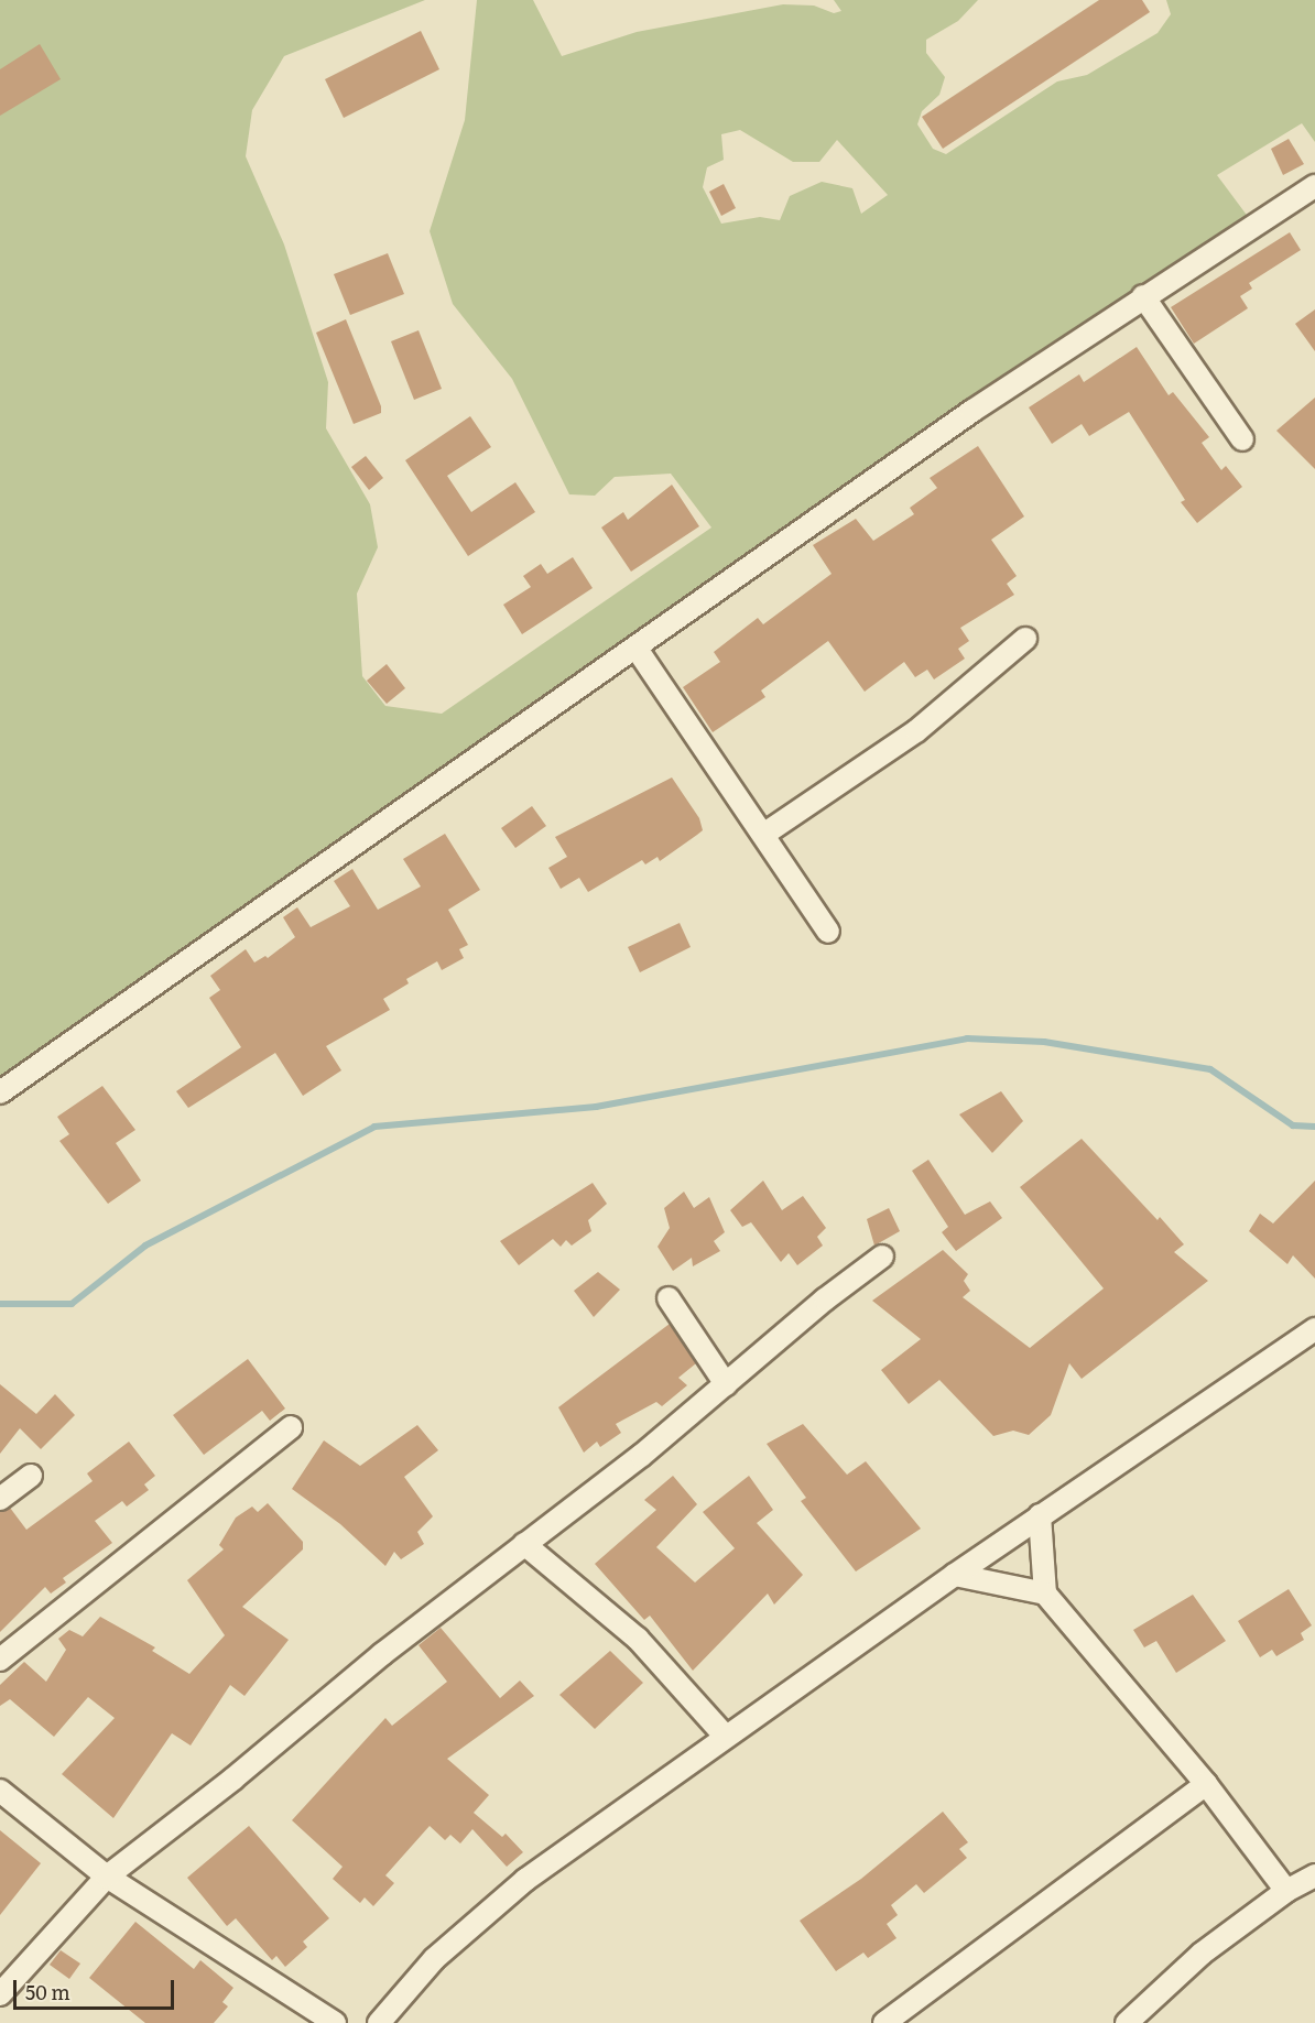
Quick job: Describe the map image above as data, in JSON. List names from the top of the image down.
{
  "scale_bar": "50 m"
}
